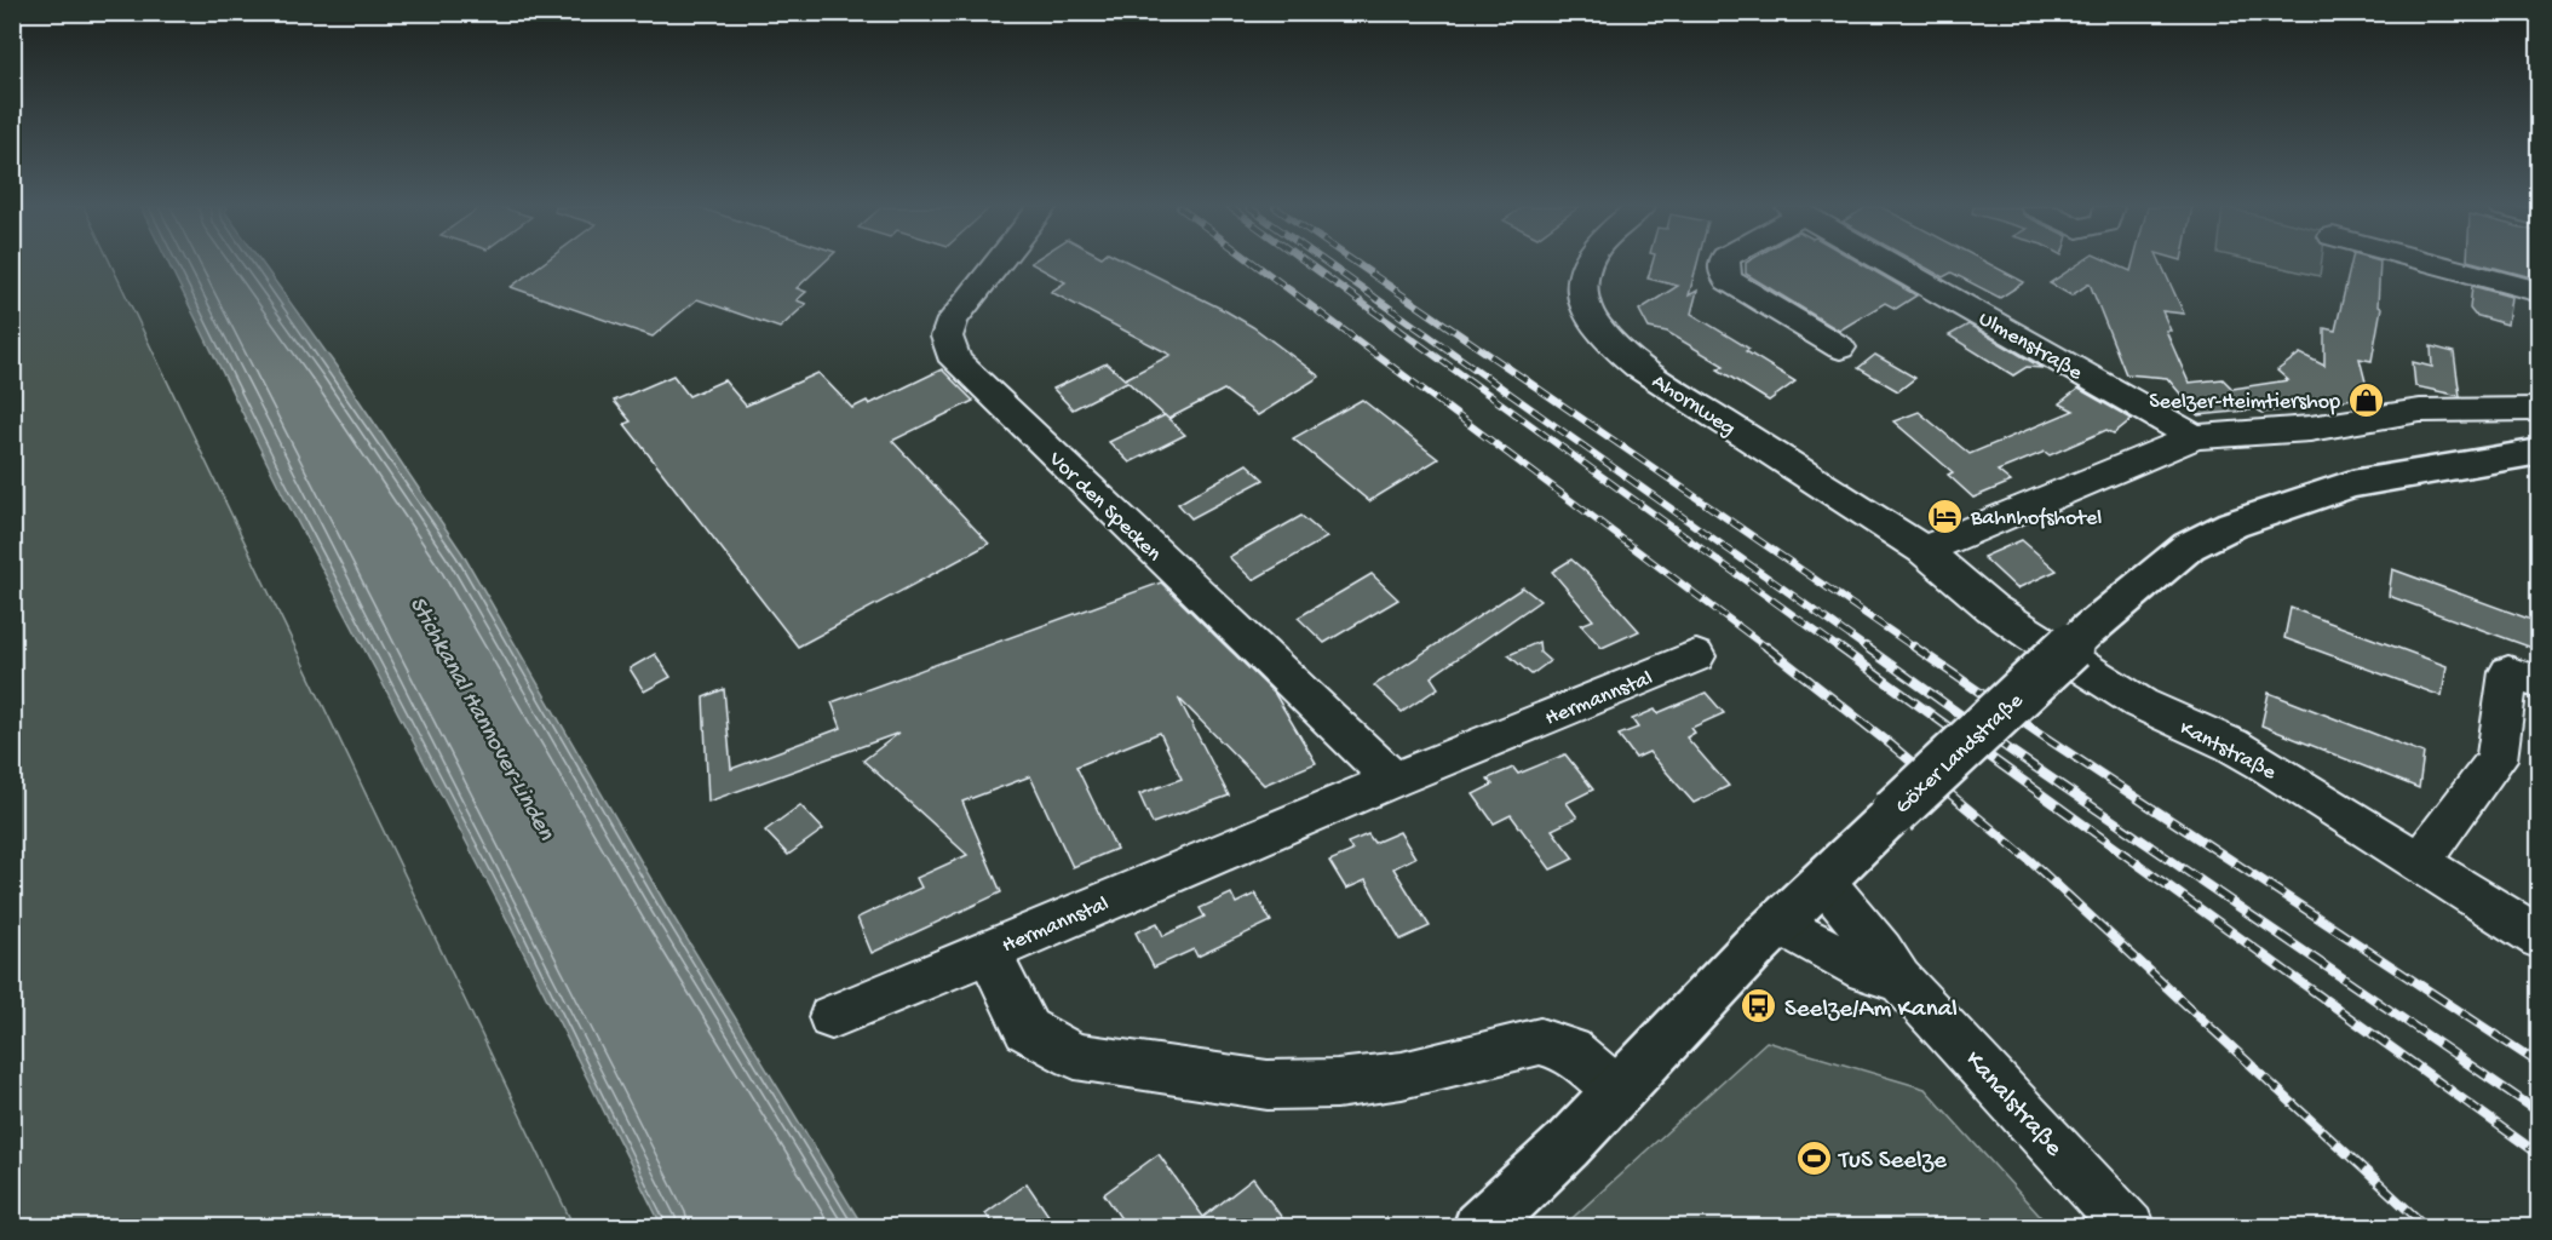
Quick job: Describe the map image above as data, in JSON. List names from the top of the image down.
{
  "streets": {
    "main road": ["Göxer Landstraße"],
    "street": [
      "Ulmenstraße",
      "Ahornweg",
      "Vor den Specken",
      "Hermannstal",
      "Kantstraße",
      "Kanalstraße"
    ]
  },
  "crossings": [
    ["Ahornweg", "Kantstraße"],
    ["Vor den Specken", "Hermannstal"],
    ["Hermannstal", "Göxer Landstraße"],
    ["Göxer Landstraße", "Kanalstraße"]
  ],
  "water": ["Stichkanal Hannover-Linden"],
  "places": {
    "shop": ["Seelzer-Heimtiershop"],
    "hotel": ["Bahnhofshotel"],
    "bus stop": ["Seelze/Am Kanal"],
    "sports": ["TuS Seelze"]
  }
}
